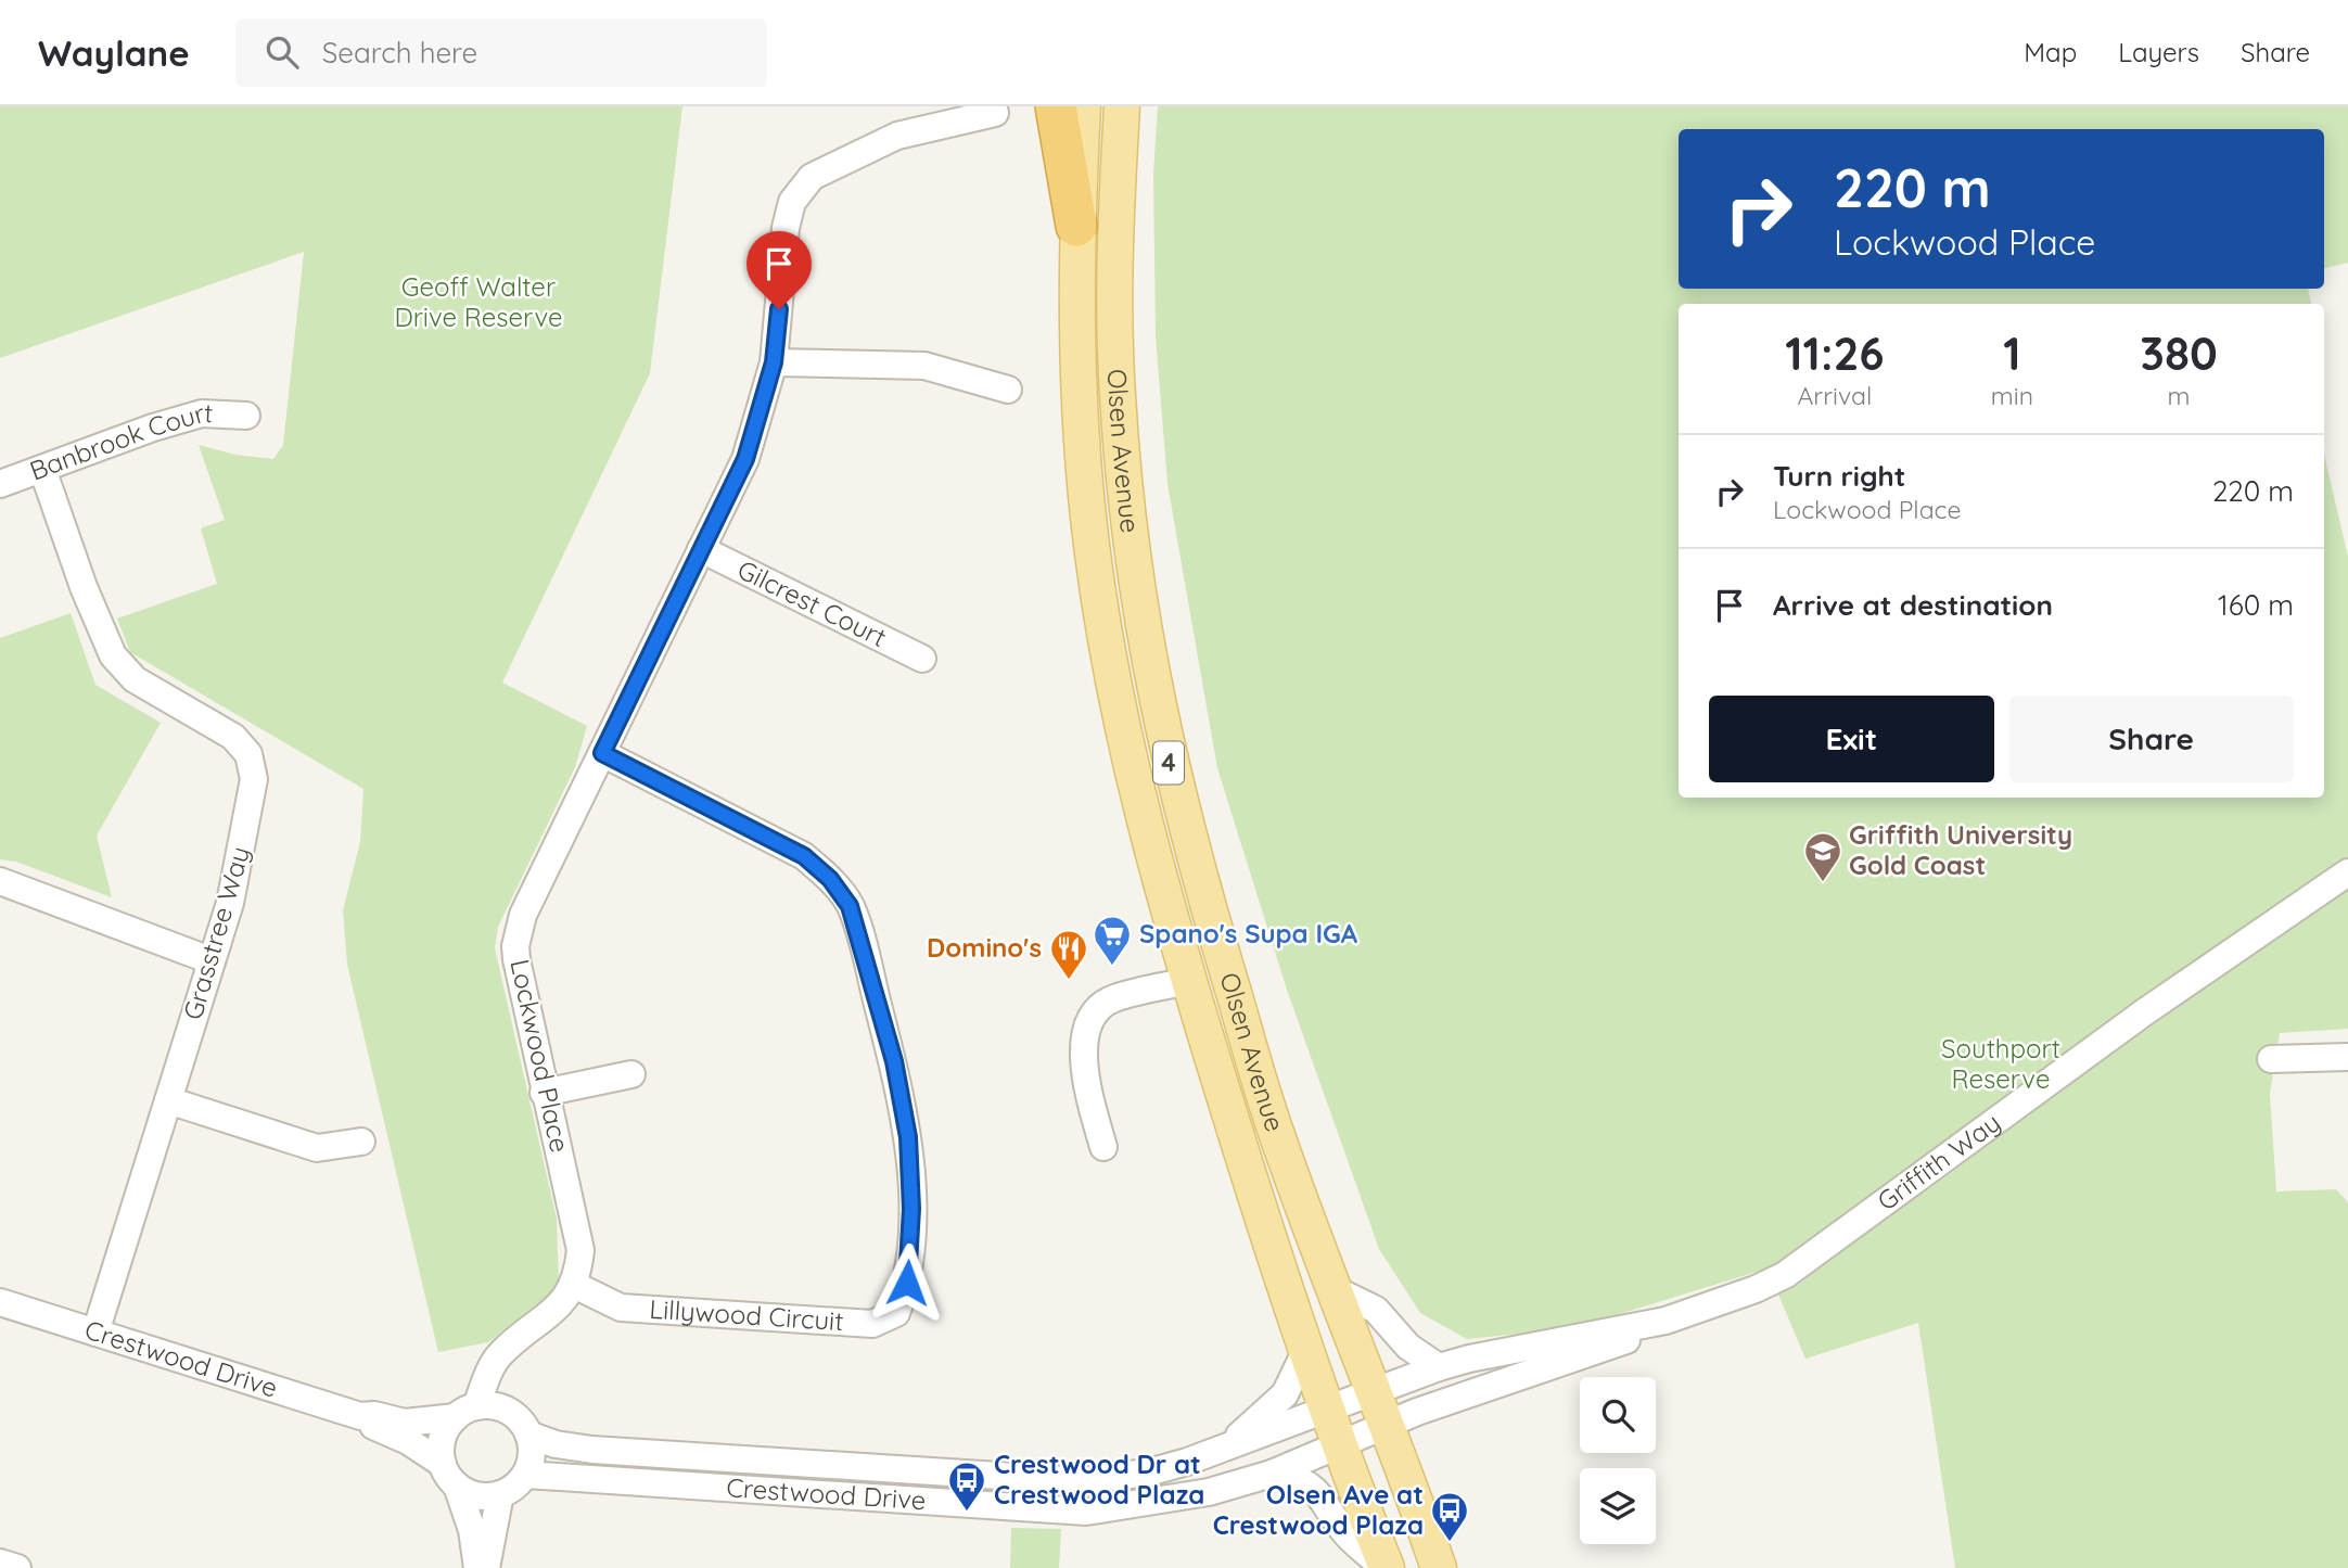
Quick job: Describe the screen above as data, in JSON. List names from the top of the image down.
{
  "streets": {
    "main road": ["Olsen Avenue", "4"],
    "street": [
      "Banbrook Court",
      "Gilcrest Court",
      "Grasstree Way",
      "Lockwood Place",
      "Griffith Way",
      "Lillywood Circuit",
      "Crestwood Drive"
    ]
  },
  "crossings": [
    ["Banbrook Court", "Grasstree Way"],
    ["Olsen Avenue", "Griffith Way"],
    ["Olsen Avenue", "Crestwood Drive"],
    ["Gilcrest Court", "Lockwood Place"],
    ["Grasstree Way", "Crestwood Drive"],
    ["Lockwood Place", "Lillywood Circuit"],
    ["Griffith Way", "Crestwood Drive"]
  ],
  "parks": ["Geoff Walter Drive Reserve", "Southport Reserve"],
  "places": {
    "school or university": ["Griffith University Gold Coast"],
    "supermarket": ["Spano's Supa IGA"],
    "restaurant": ["Domino's"],
    "bus stop": ["Crestwood Dr at Crestwood Plaza", "Olsen Ave at Crestwood Plaza"]
  },
  "page": {
    "header": "Waylane",
    "search": "Search here",
    "nav": ["Map", "Layers", "Share"],
    "turn": ["220 m", "Lockwood Place"],
    "eta": [
      "11:26",
      "Arrival",
      "1",
      "min",
      "380",
      "m"
    ],
    "list": [
      {
        "name": "Turn right",
        "note": "Lockwood Place",
        "value": "220 m"
      },
      {
        "name": "Arrive at destination",
        "value": "160 m"
      }
    ],
    "buttons": ["Exit", "Share"]
  }
}
